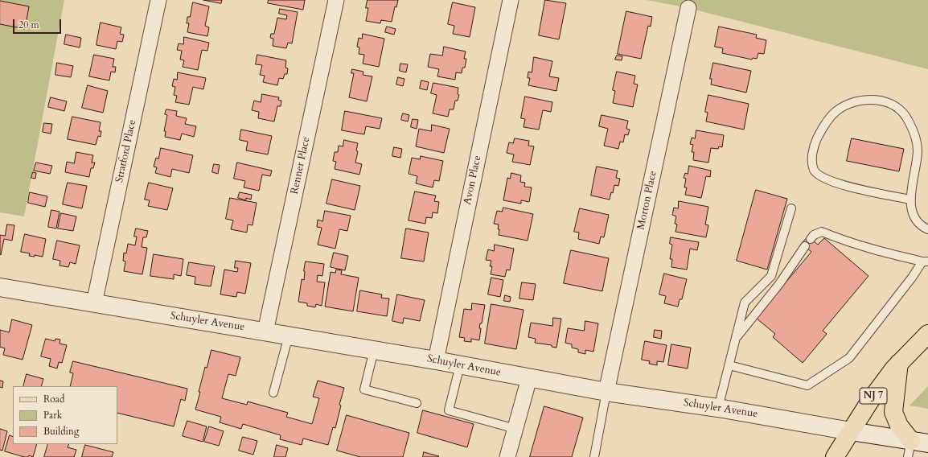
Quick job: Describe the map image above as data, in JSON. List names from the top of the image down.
{
  "streets": {
    "main road": ["NJ 7"],
    "street": [
      "Stratford Place",
      "Renner Place",
      "Avon Place",
      "Morton Place",
      "Schuyler Avenue"
    ]
  },
  "crossings": [
    ["Stratford Place", "Schuyler Avenue"],
    ["Renner Place", "Schuyler Avenue"],
    ["Avon Place", "Schuyler Avenue"],
    ["Morton Place", "Schuyler Avenue"],
    ["Schuyler Avenue", "NJ 7"]
  ],
  "legend": ["Road", "Park", "Building"],
  "scale_bar": "20 m"
}
